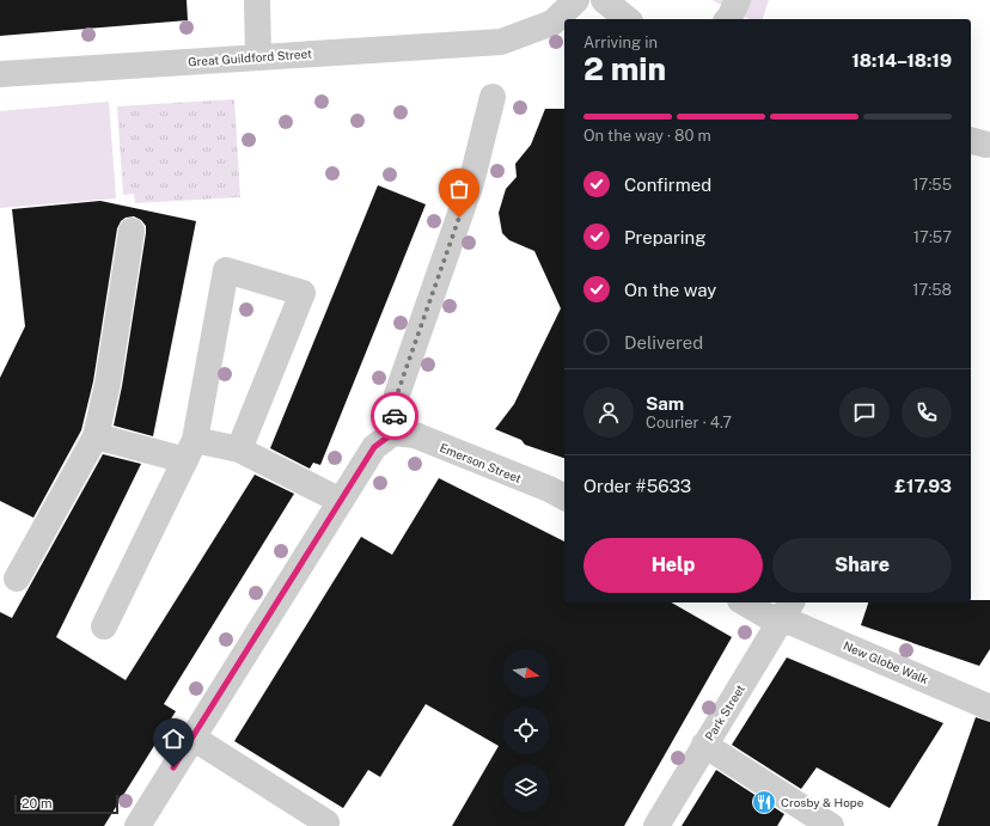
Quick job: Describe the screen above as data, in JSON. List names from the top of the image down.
{
  "streets": {
    "street": [
      "Great Guildford Street",
      "Emerson Street",
      "New Globe Walk",
      "Park Street"
    ]
  },
  "crossings": [
    ["New Globe Walk", "Park Street"]
  ],
  "places": {
    "restaurant": ["Crosby & Hope"]
  },
  "scale_bar": "20 m",
  "north": "right",
  "page": {
    "heading": ["2 min", "Arriving in", "18:14–18:19"],
    "panel": [
      "Sam",
      "Courier · 4.7",
      "Order #5633",
      "£17.93"
    ],
    "bar": "On the way · 80 m",
    "list": [
      ["Confirmed", "17:55"],
      ["Preparing", "17:57"],
      ["On the way", "17:58"],
      "Delivered"
    ],
    "buttons": ["Help", "Share"],
    "scale": "20 m"
  }
}
